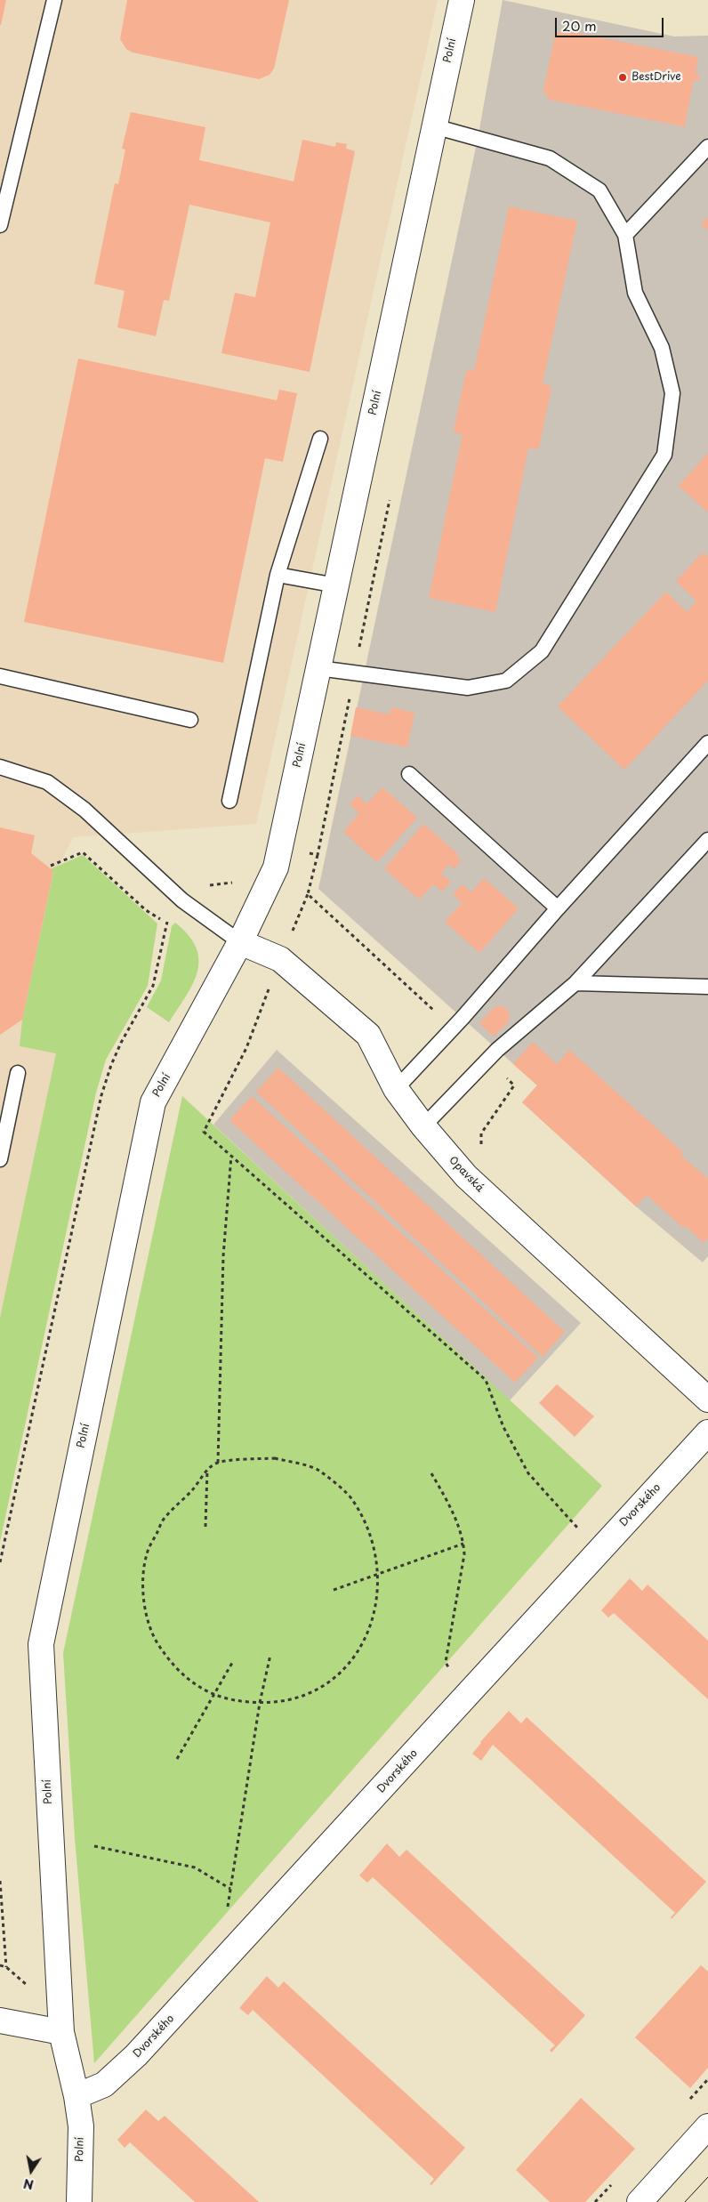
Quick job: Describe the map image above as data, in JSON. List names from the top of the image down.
{
  "streets": {
    "street": ["Polní", "Opavská", "Dvorského"]
  },
  "crossings": [
    ["Polní", "Opavská"],
    ["Polní", "Dvorského"]
  ],
  "places": ["BestDrive"],
  "scale_bar": "20 m",
  "north": "bottom"
}
